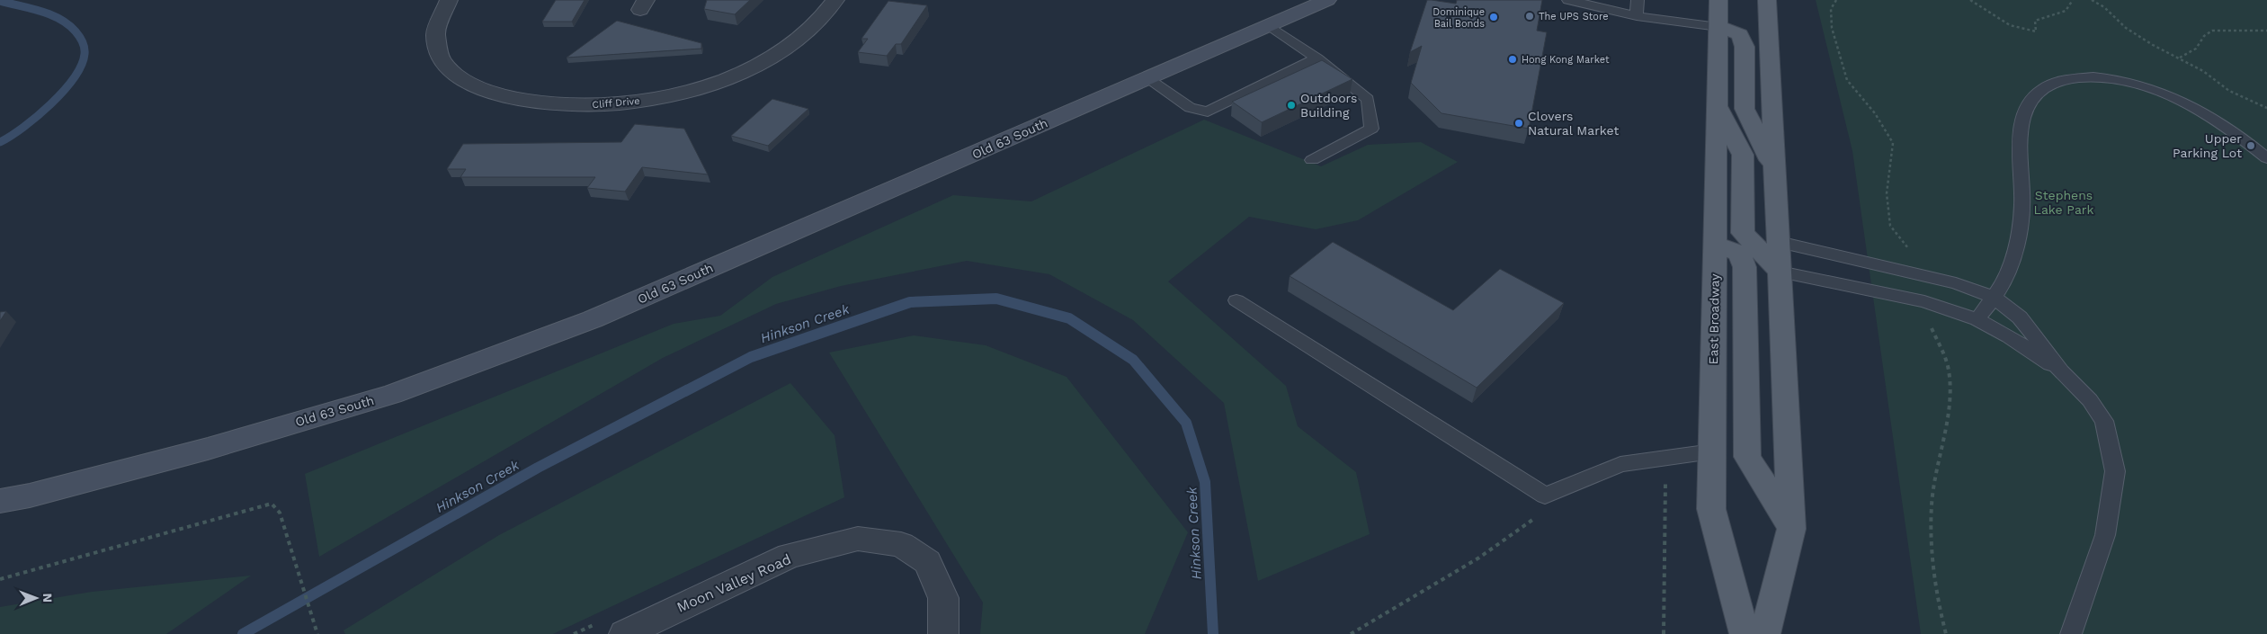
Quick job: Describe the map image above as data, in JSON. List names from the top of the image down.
{
  "streets": {
    "main road": ["Old 63 South", "East Broadway"],
    "street": ["Cliff Drive", "Moon Valley Road"]
  },
  "water": ["Hinkson Creek"],
  "parks": ["Stephens Lake Park"],
  "places": [
    "The UPS Store",
    "Dominique Bail Bonds",
    "Hong Kong Market",
    "Outdoors Building",
    "Clovers Natural Market",
    "Upper Parking Lot"
  ],
  "north": "right"
}
